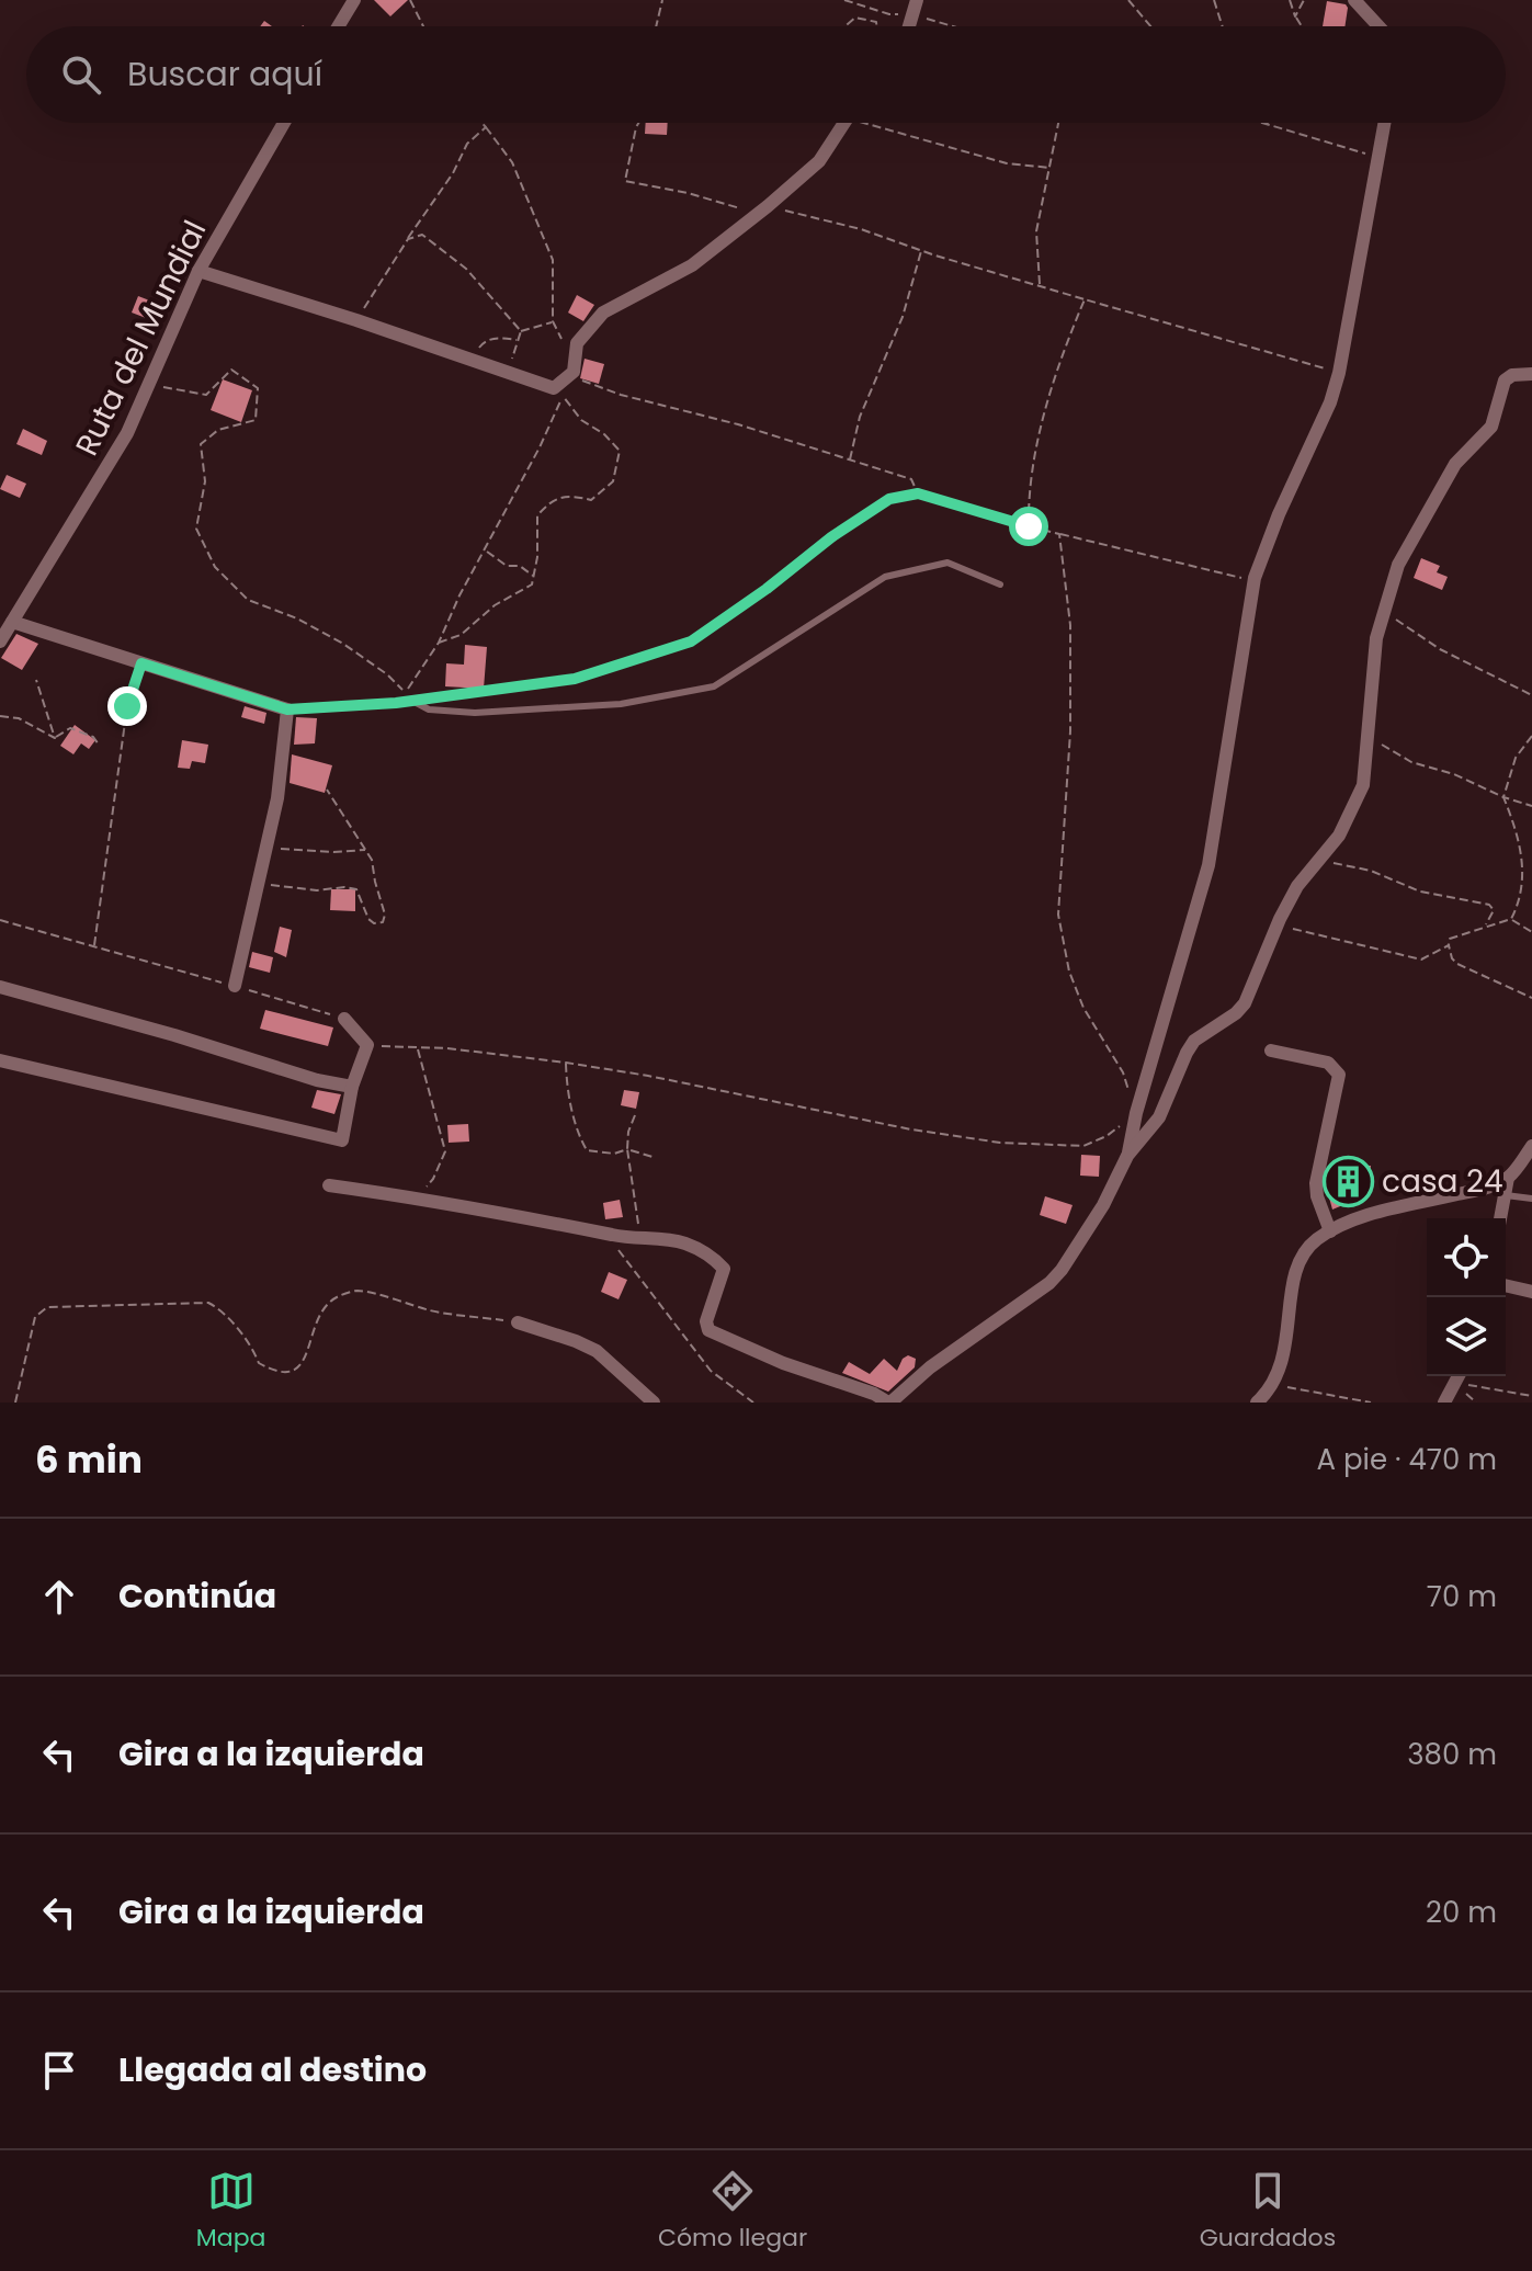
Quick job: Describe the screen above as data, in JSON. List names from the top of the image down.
{
  "streets": {
    "street": ["Ruta del Mundial"]
  },
  "places": {
    "building": ["casa 24"]
  },
  "page": {
    "search": "Buscar aquí",
    "heading": ["6 min", "A pie · 470 m"],
    "list": [
      ["Continúa", "70 m"],
      ["Gira a la izquierda", "380 m"],
      ["Gira a la izquierda", "20 m"],
      "Llegada al destino"
    ],
    "nav": ["Mapa", "Cómo llegar", "Guardados"]
  }
}
